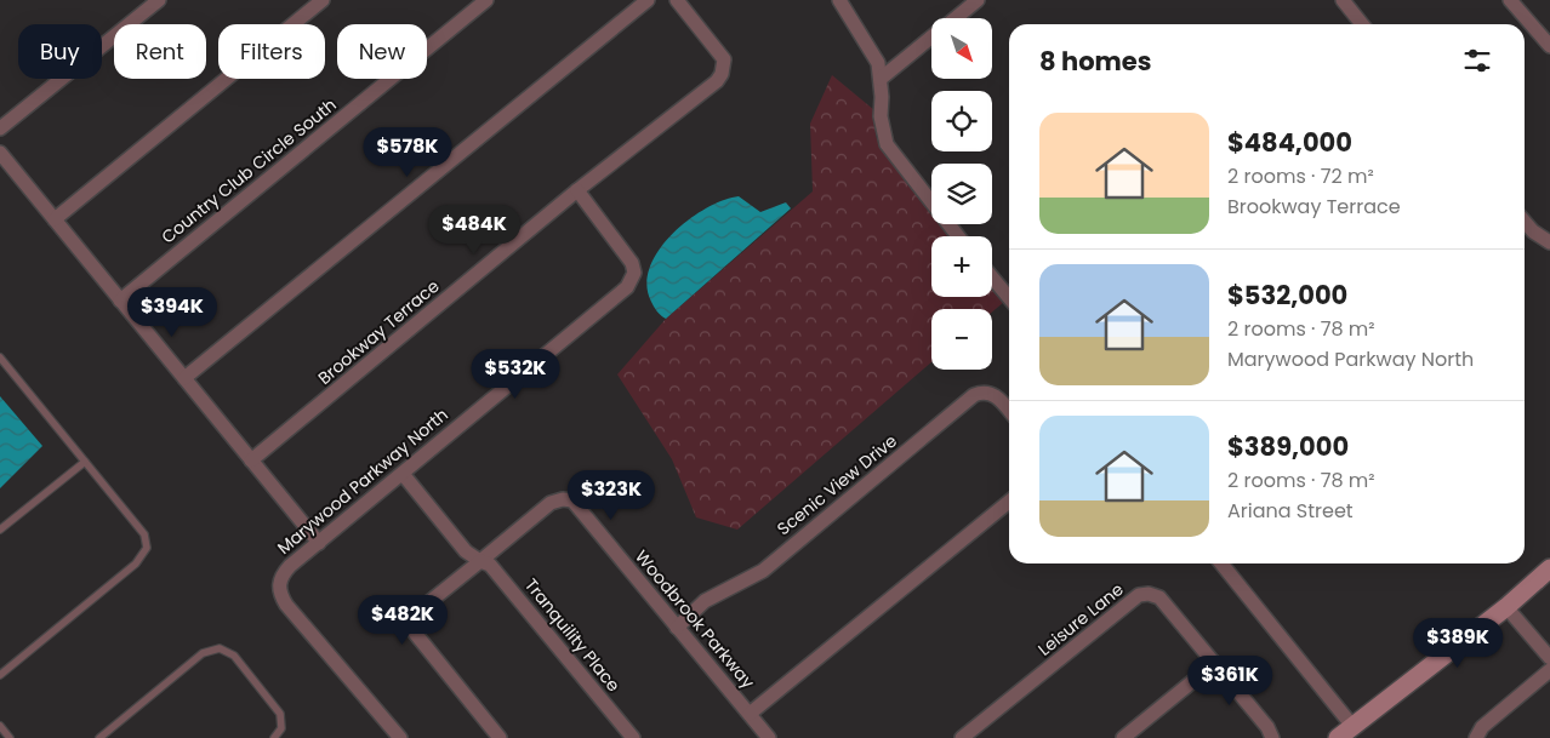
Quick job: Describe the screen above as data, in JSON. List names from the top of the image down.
{
  "streets": {
    "street": [
      "Country Club Circle South",
      "Brookway Terrace",
      "Marywood Parkway North",
      "Scenic View Drive",
      "Woodbrook Parkway",
      "Leisure Lane",
      "Tranquility Place"
    ]
  },
  "crossings": [
    ["Brookway Terrace", "Marywood Parkway North"],
    ["Scenic View Drive", "Woodbrook Parkway"],
    ["Woodbrook Parkway", "Tranquility Place"]
  ],
  "north": "bottom right",
  "page": {
    "map_buttons": ["+", "−"],
    "chip": [
      "Buy",
      "Rent",
      "Filters",
      "New"
    ],
    "heading": "8 homes",
    "list": [
      {
        "name": "$484,000",
        "note": "2 rooms · 72 m² · Brookway Terrace"
      },
      {
        "name": "$532,000",
        "note": "2 rooms · 78 m² · Marywood Parkway North"
      },
      {
        "name": "$389,000",
        "note": "2 rooms · 78 m² · Ariana Street"
      }
    ],
    "price": [
      "$578K",
      "$484K",
      "$394K",
      "$532K",
      "$323K",
      "$482K",
      "$389K",
      "$361K"
    ]
  }
}
